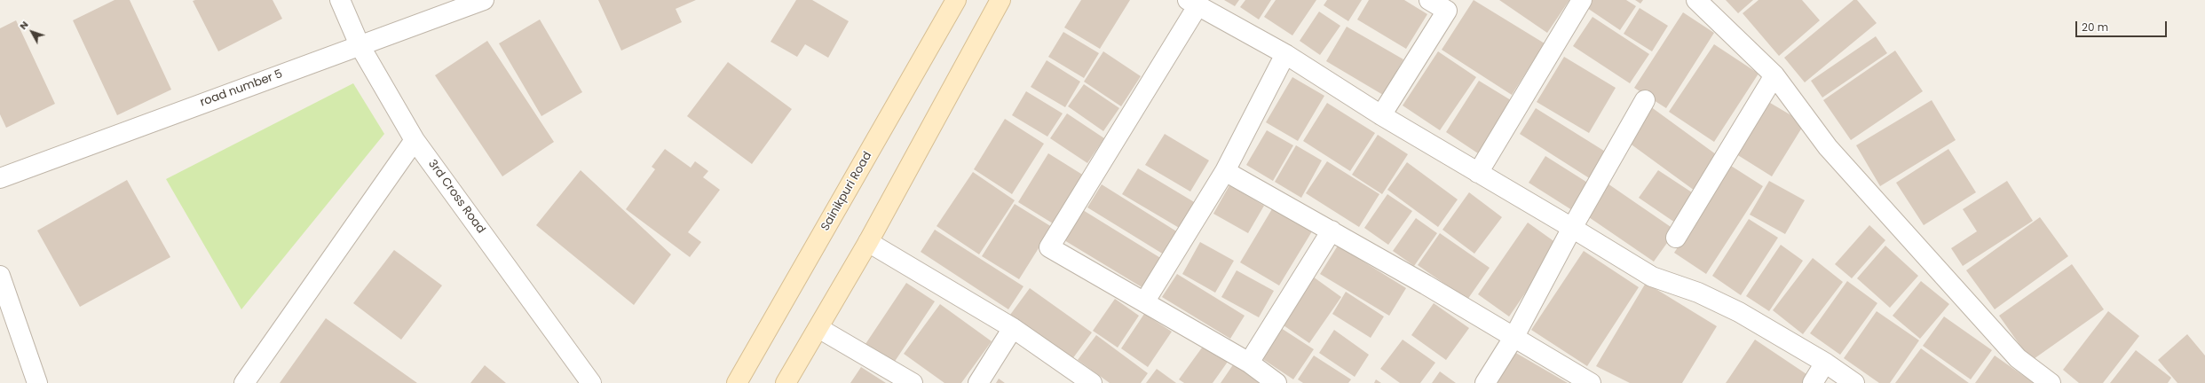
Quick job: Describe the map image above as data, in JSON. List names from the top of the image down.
{
  "streets": {
    "main road": ["Sainikpuri Road"],
    "street": ["road number 5", "3rd Cross Road"]
  },
  "crossings": [
    ["road number 5", "3rd Cross Road"]
  ],
  "scale_bar": "20 m",
  "north": "top left"
}
